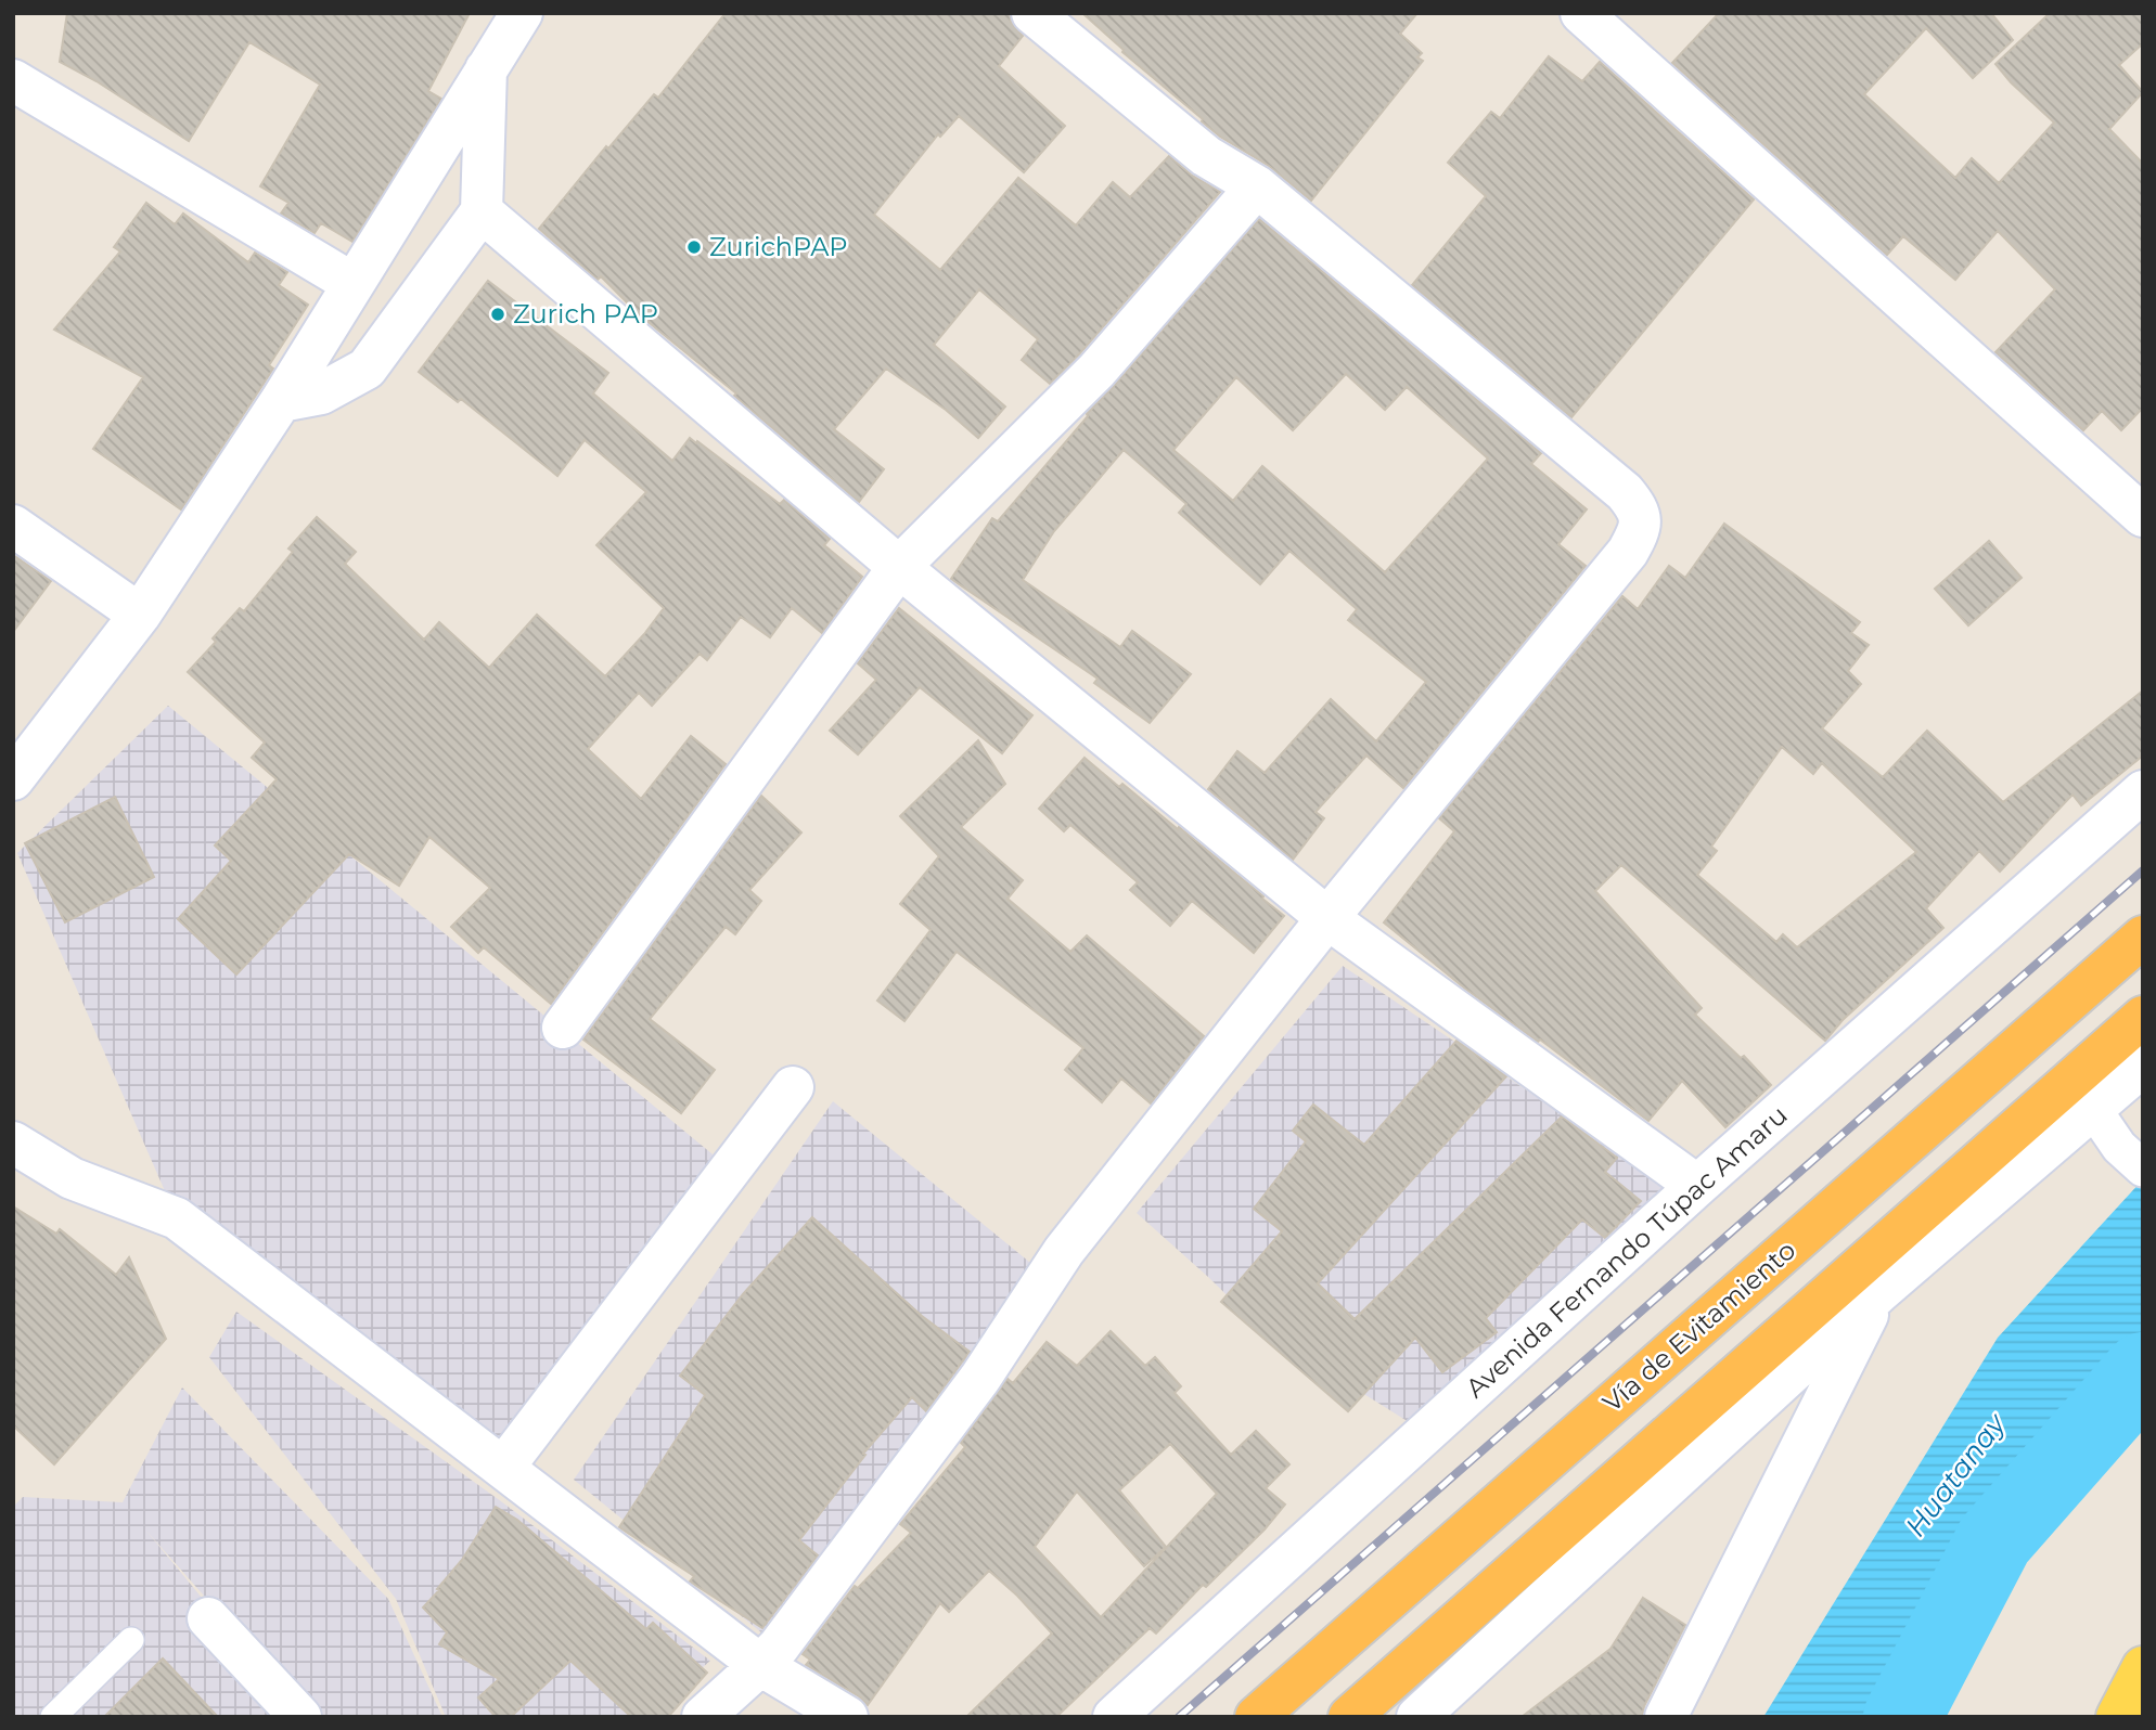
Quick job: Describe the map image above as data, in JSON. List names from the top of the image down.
{
  "streets": {
    "highway": ["Vía de Evitamiento"],
    "street": ["Avenida Fernando Túpac Amaru"]
  },
  "water": ["Huatanay"],
  "places": ["ZurichPAP", "Zurich PAP"]
}
